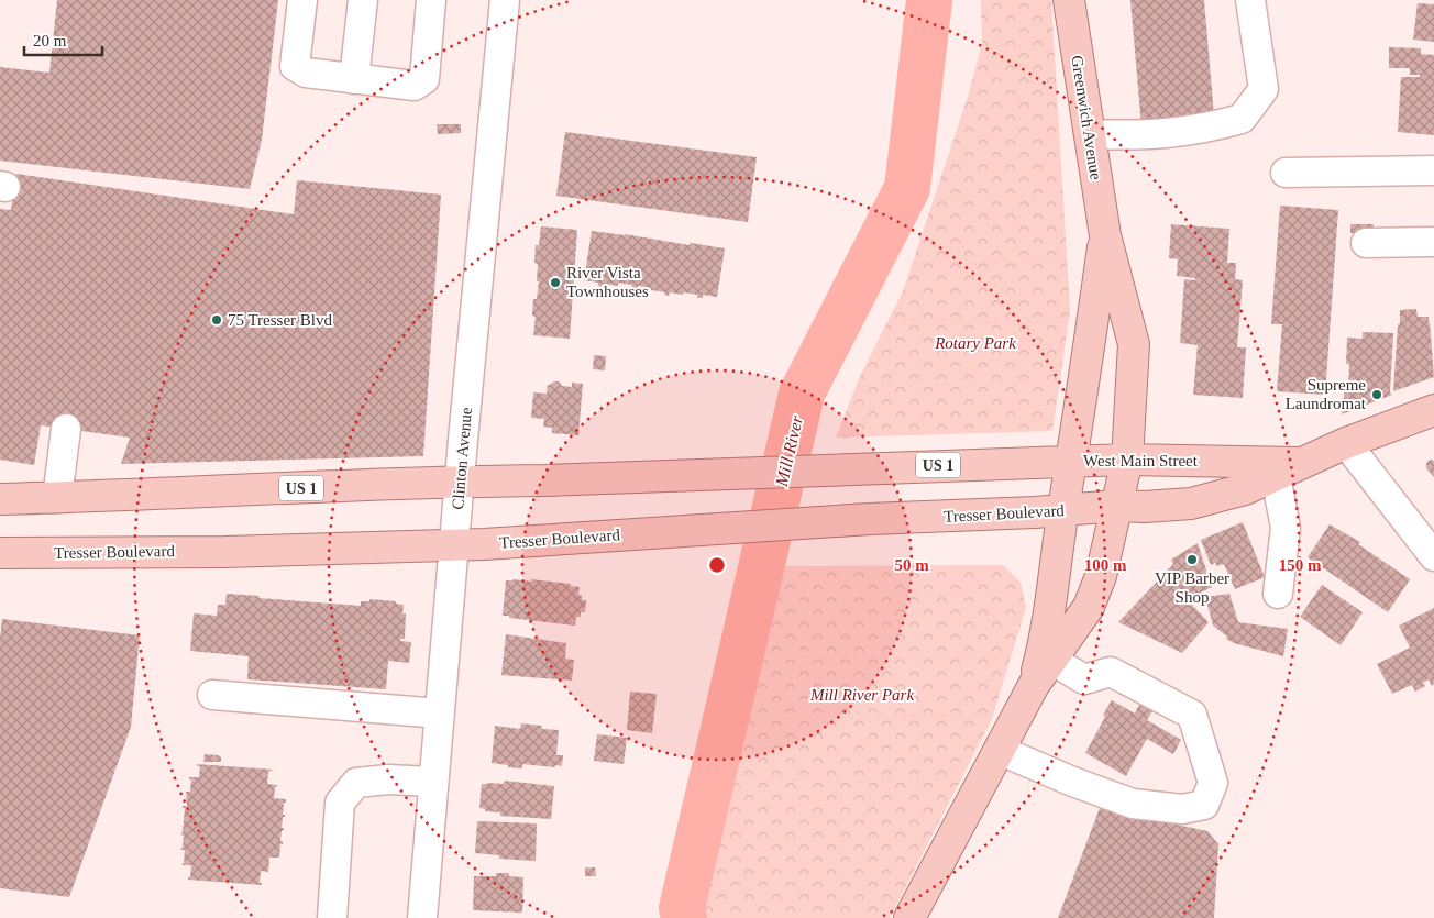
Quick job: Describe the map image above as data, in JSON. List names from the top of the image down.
{
  "streets": {
    "main road": [
      "Greenwich Avenue",
      "West Main Street",
      "US 1",
      "Tresser Boulevard"
    ],
    "street": ["Clinton Avenue"]
  },
  "crossings": [
    ["Greenwich Avenue", "West Main Street"],
    ["Greenwich Avenue", "US 1"],
    ["Greenwich Avenue", "Tresser Boulevard"],
    ["Clinton Avenue", "US 1"],
    ["Clinton Avenue", "Tresser Boulevard"],
    ["West Main Street", "US 1"],
    ["West Main Street", "Tresser Boulevard"]
  ],
  "water": ["Mill River"],
  "parks": ["Rotary Park", "Mill River Park"],
  "places": [
    "River Vista Townhouses",
    "75 Tresser Blvd",
    "Supreme Laundromat",
    "VIP Barber Shop"
  ],
  "scale_bar": "20 m",
  "rings": ["50 m", "100 m", "150 m"]
}
